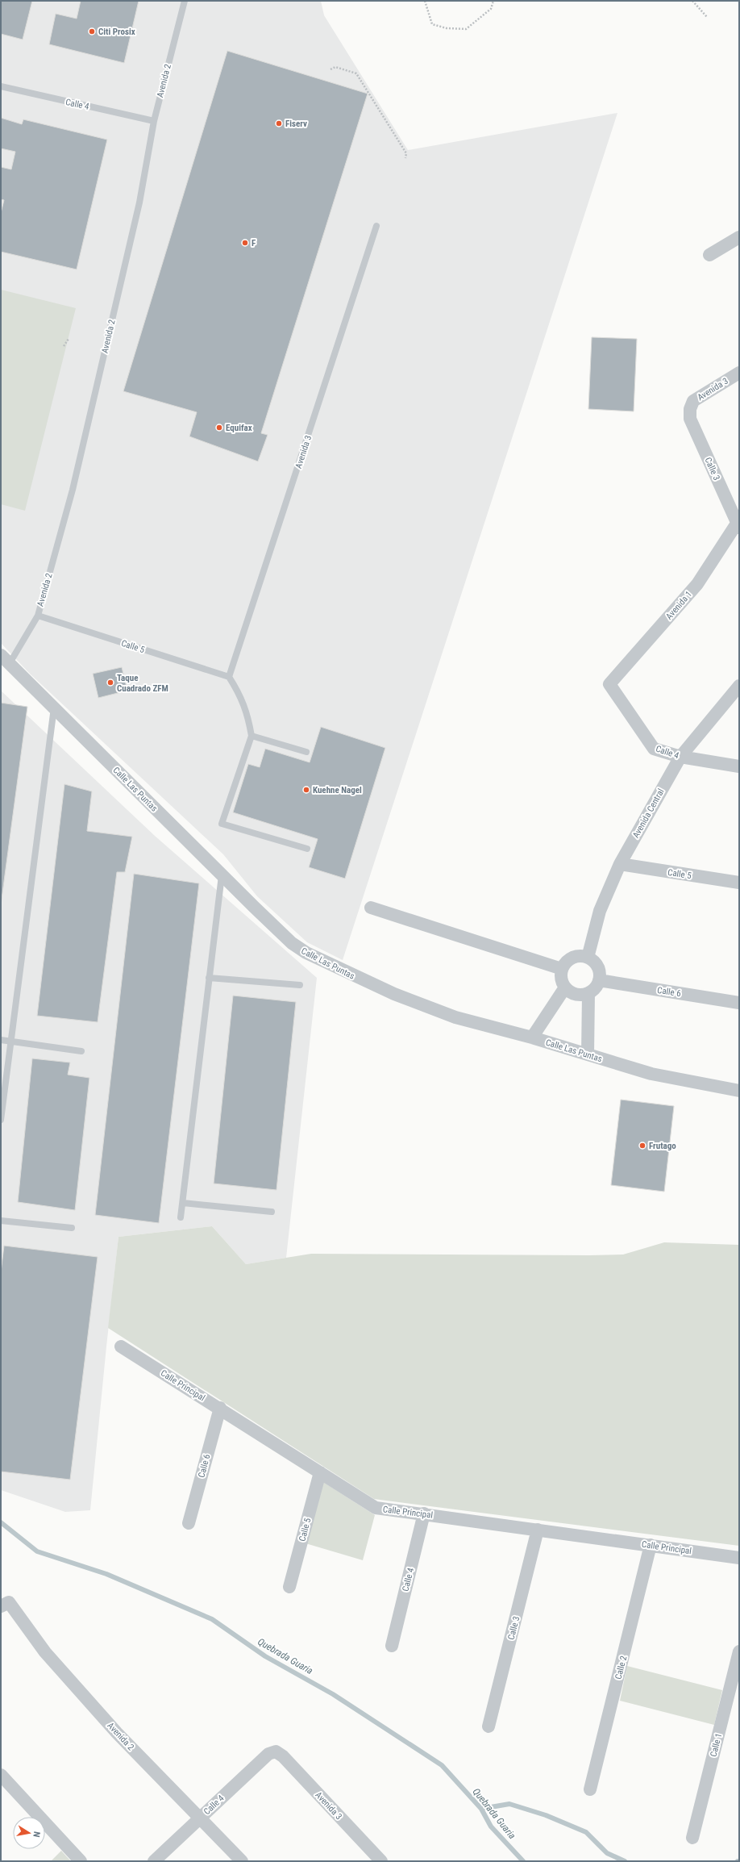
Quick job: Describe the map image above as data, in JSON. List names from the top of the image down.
{
  "streets": {
    "street": [
      "Avenida 2",
      "Calle 4",
      "Avenida 3",
      "Calle 3",
      "Avenida 1",
      "Calle 5",
      "Calle Las Puntas",
      "Avenida Central",
      "Calle 6",
      "Calle Principal",
      "Calle 2",
      "Calle 1"
    ]
  },
  "crossings": [
    ["Avenida 2", "Calle 4"],
    ["Avenida 2", "Calle 5"],
    ["Avenida 2", "Calle Las Puntas"],
    ["Calle 4", "Avenida 3"],
    ["Calle 4", "Avenida 1"],
    ["Calle 4", "Avenida Central"],
    ["Calle 4", "Calle Principal"],
    ["Avenida 3", "Calle 3"],
    ["Avenida 3", "Calle 5"],
    ["Calle 3", "Avenida 1"],
    ["Calle 3", "Calle Principal"],
    ["Calle 5", "Avenida Central"],
    ["Calle 5", "Calle Principal"],
    ["Avenida Central", "Calle 6"],
    ["Calle 6", "Calle Principal"],
    ["Calle Principal", "Calle 2"]
  ],
  "water": ["Quebrada Guaria"],
  "places": [
    "Citi Prosix",
    "Fiserv",
    "F",
    "Equifax",
    "Taque Cuadrado ZFM",
    "Kuehne Nagel",
    "Frutago"
  ],
  "north": "right"
}
